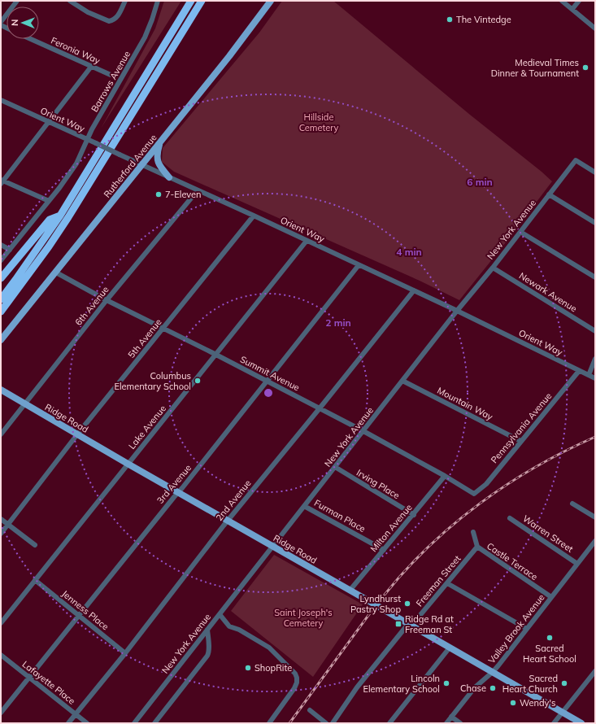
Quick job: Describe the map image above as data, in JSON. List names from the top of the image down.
{
  "streets": {
    "main road": ["Rutherford Avenue", "Ridge Road"],
    "street": [
      "Feronia Way",
      "Barrows Avenue",
      "Orient Way",
      "New York Avenue",
      "Newark Avenue",
      "6th Avenue",
      "5th Avenue",
      "Summit Avenue",
      "Mountain Way",
      "Lake Avenue",
      "Pennsylvania Avenue",
      "3rd Avenue",
      "Irving Place",
      "2nd Avenue",
      "Furman Place",
      "Milton Avenue",
      "Warren Street",
      "Castle Terrace",
      "Freeman Street",
      "Jenness Place",
      "Valley Brook Avenue",
      "Lafayette Place"
    ]
  },
  "crossings": [
    ["Barrows Avenue", "Orient Way"],
    ["Orient Way", "Rutherford Avenue"],
    ["Orient Way", "New York Avenue"],
    ["Orient Way", "6th Avenue"],
    ["Orient Way", "5th Avenue"],
    ["Orient Way", "Lake Avenue"],
    ["Orient Way", "Pennsylvania Avenue"],
    ["Orient Way", "3rd Avenue"],
    ["Orient Way", "2nd Avenue"],
    ["Rutherford Avenue", "Summit Avenue"],
    ["New York Avenue", "Newark Avenue"],
    ["New York Avenue", "Summit Avenue"],
    ["New York Avenue", "Mountain Way"],
    ["New York Avenue", "Ridge Road"],
    ["New York Avenue", "Irving Place"],
    ["New York Avenue", "Furman Place"],
    ["6th Avenue", "Summit Avenue"],
    ["6th Avenue", "Ridge Road"],
    ["5th Avenue", "Summit Avenue"],
    ["5th Avenue", "Ridge Road"],
    ["Summit Avenue", "Lake Avenue"],
    ["Summit Avenue", "Pennsylvania Avenue"],
    ["Summit Avenue", "3rd Avenue"],
    ["Summit Avenue", "2nd Avenue"],
    ["Summit Avenue", "Milton Avenue"],
    ["Mountain Way", "Pennsylvania Avenue"],
    ["Ridge Road", "Lake Avenue"],
    ["Ridge Road", "3rd Avenue"],
    ["Ridge Road", "2nd Avenue"],
    ["Ridge Road", "Milton Avenue"],
    ["Ridge Road", "Freeman Street"],
    ["Ridge Road", "Valley Brook Avenue"],
    ["Lake Avenue", "Jenness Place"],
    ["3rd Avenue", "Jenness Place"],
    ["3rd Avenue", "Lafayette Place"],
    ["Irving Place", "Milton Avenue"],
    ["2nd Avenue", "Jenness Place"],
    ["2nd Avenue", "Lafayette Place"],
    ["Furman Place", "Milton Avenue"],
    ["Warren Street", "Valley Brook Avenue"],
    ["Castle Terrace", "Freeman Street"],
    ["Castle Terrace", "Valley Brook Avenue"]
  ],
  "parks": ["Hillside Cemetery", "Saint Joseph's Cemetery"],
  "places": {
    "other": [
      "The Vintedge",
      "Medieval Times Dinner & Tournament",
      "7-Eleven",
      "Columbus Elementary School",
      "Lyndhurst Pastry Shop",
      "Sacred Heart School",
      "ShopRite",
      "Lincoln Elementary School",
      "Sacred Heart Church",
      "Chase",
      "Wendy's"
    ],
    "transit": ["Ridge Rd at Freeman St"]
  },
  "north": "left",
  "rings": ["6 min", "4 min", "2 min"]
}
